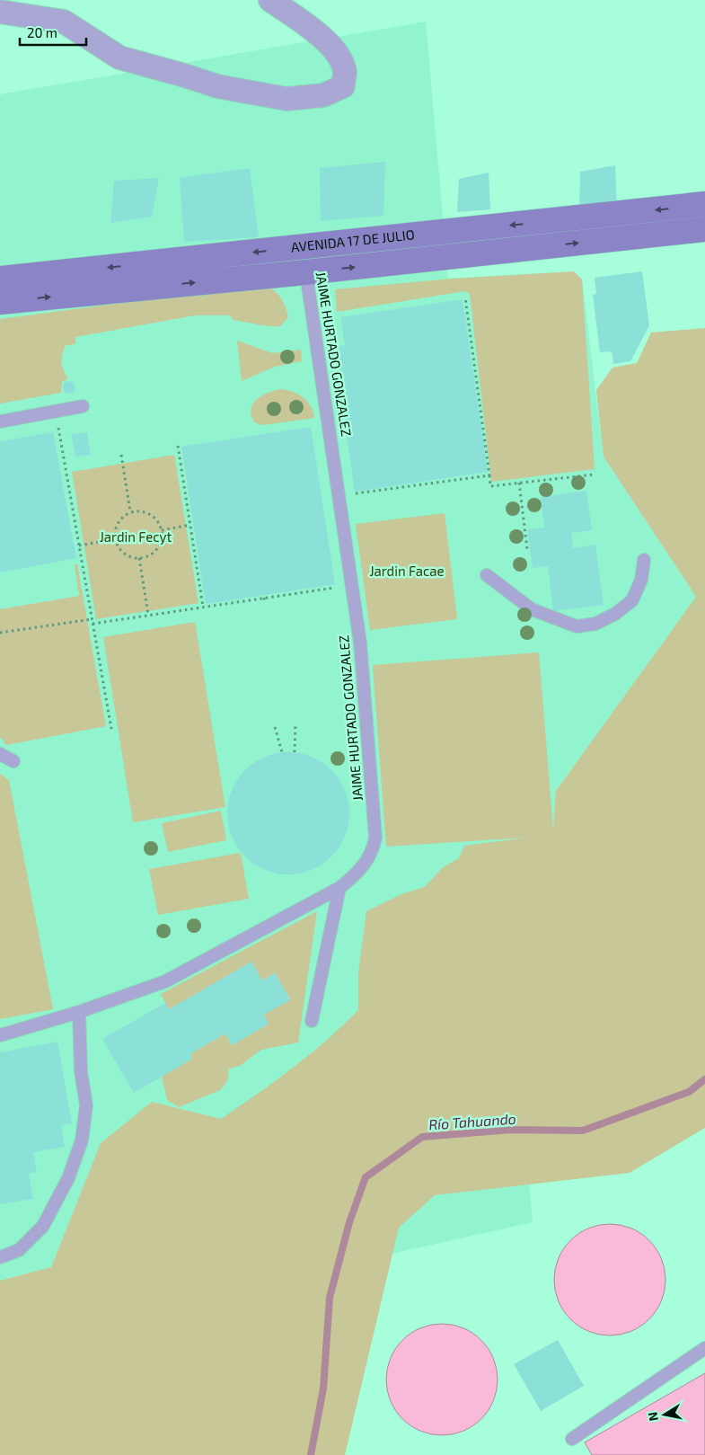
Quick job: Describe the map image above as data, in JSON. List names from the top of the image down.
{
  "streets": {
    "main road": ["AVENIDA 17 DE JULIO"],
    "lane": ["JAIME HURTADO GONZALEZ"]
  },
  "crossings": [
    ["AVENIDA 17 DE JULIO", "JAIME HURTADO GONZALEZ"]
  ],
  "water": ["Río Tahuando"],
  "parks": ["Jardin Fecyt", "Jardin Facae"],
  "scale_bar": "20 m",
  "north": "left"
}
